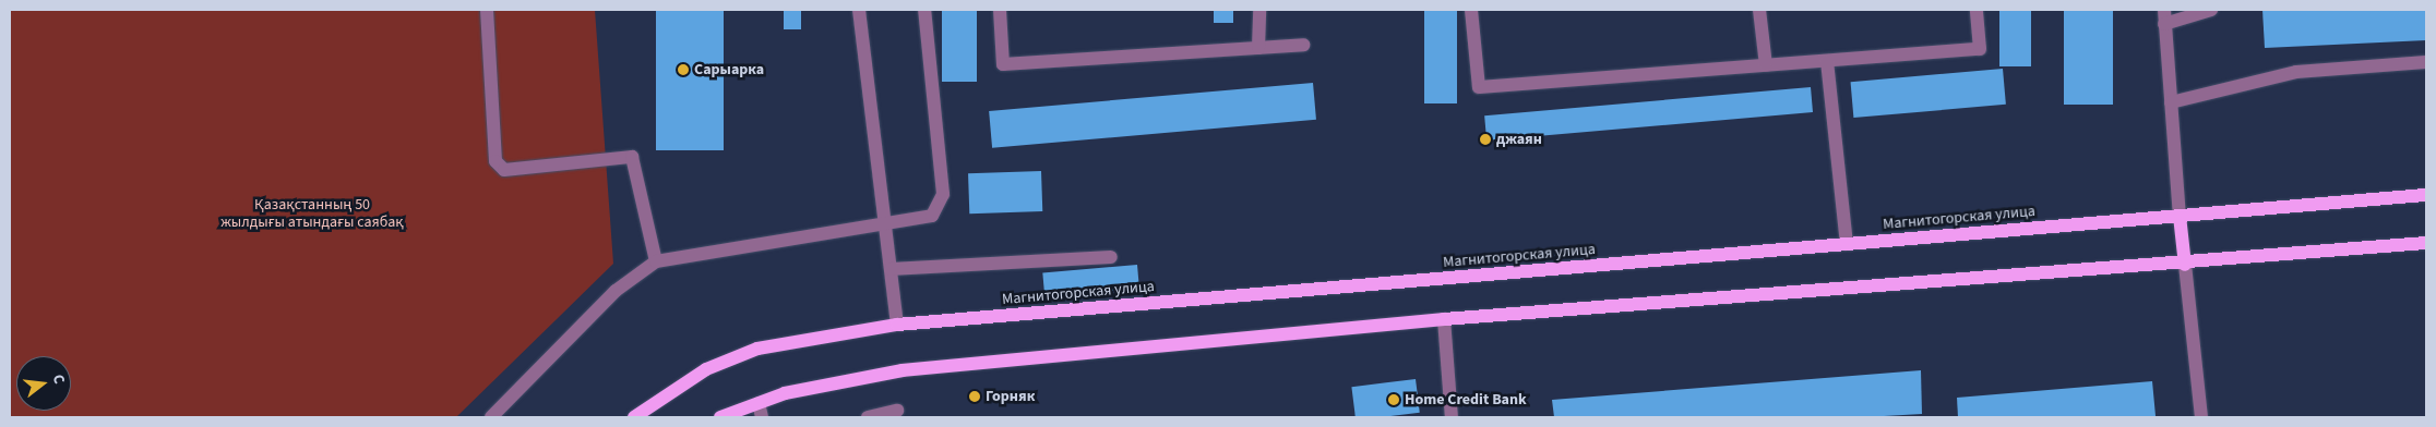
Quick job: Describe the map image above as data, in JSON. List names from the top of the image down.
{
  "streets": {
    "main road": ["Магнитогорская улица"]
  },
  "parks": ["Қазақстанның 50 жылдығы атындағы саябақ"],
  "places": [
    "Сарыарка",
    "джаян",
    "Горняк",
    "Home Credit Bank"
  ],
  "north": "right"
}
